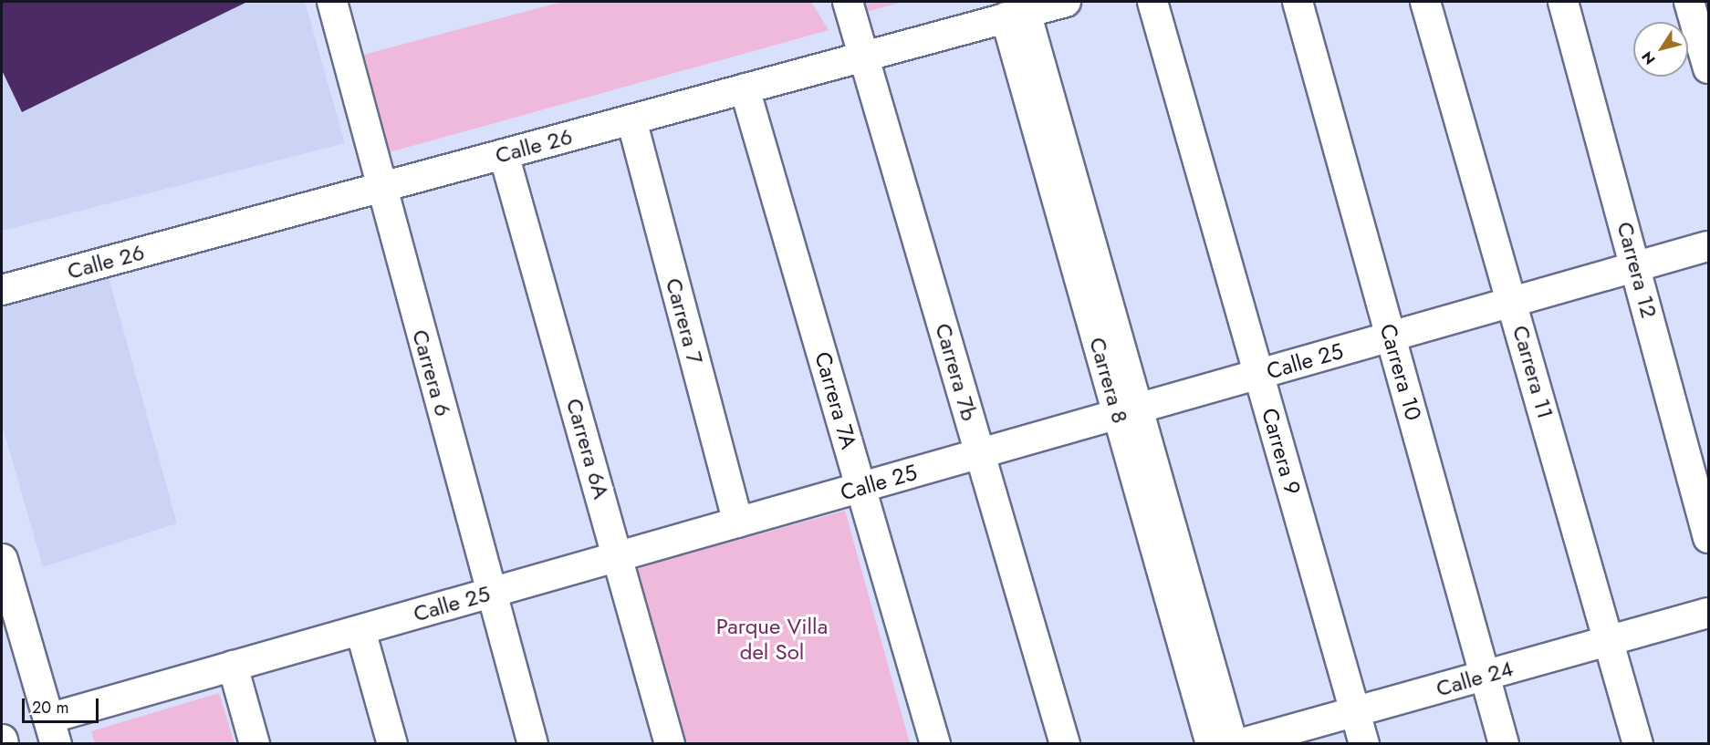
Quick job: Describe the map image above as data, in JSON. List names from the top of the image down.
{
  "streets": {
    "street": [
      "Calle 26",
      "Carrera 12",
      "Carrera 7",
      "Calle 25",
      "Carrera 7b",
      "Carrera 10",
      "Carrera 11",
      "Carrera 6",
      "Carrera 8",
      "Carrera 7A",
      "Carrera 6A",
      "Carrera 9",
      "Calle 24"
    ]
  },
  "crossings": [
    ["Calle 26", "Carrera 7"],
    ["Calle 26", "Carrera 7b"],
    ["Calle 26", "Carrera 6"],
    ["Calle 26", "Carrera 8"],
    ["Calle 26", "Carrera 7A"],
    ["Calle 26", "Carrera 6A"],
    ["Carrera 12", "Calle 25"],
    ["Carrera 7", "Calle 25"],
    ["Calle 25", "Carrera 7b"],
    ["Calle 25", "Carrera 10"],
    ["Calle 25", "Carrera 11"],
    ["Calle 25", "Carrera 6"],
    ["Calle 25", "Carrera 8"],
    ["Calle 25", "Carrera 7A"],
    ["Calle 25", "Carrera 6A"],
    ["Calle 25", "Carrera 9"],
    ["Carrera 10", "Calle 24"],
    ["Carrera 11", "Calle 24"],
    ["Carrera 9", "Calle 24"]
  ],
  "parks": ["Parque Villa del Sol"],
  "scale_bar": "20 m",
  "north": "bottom left"
}
